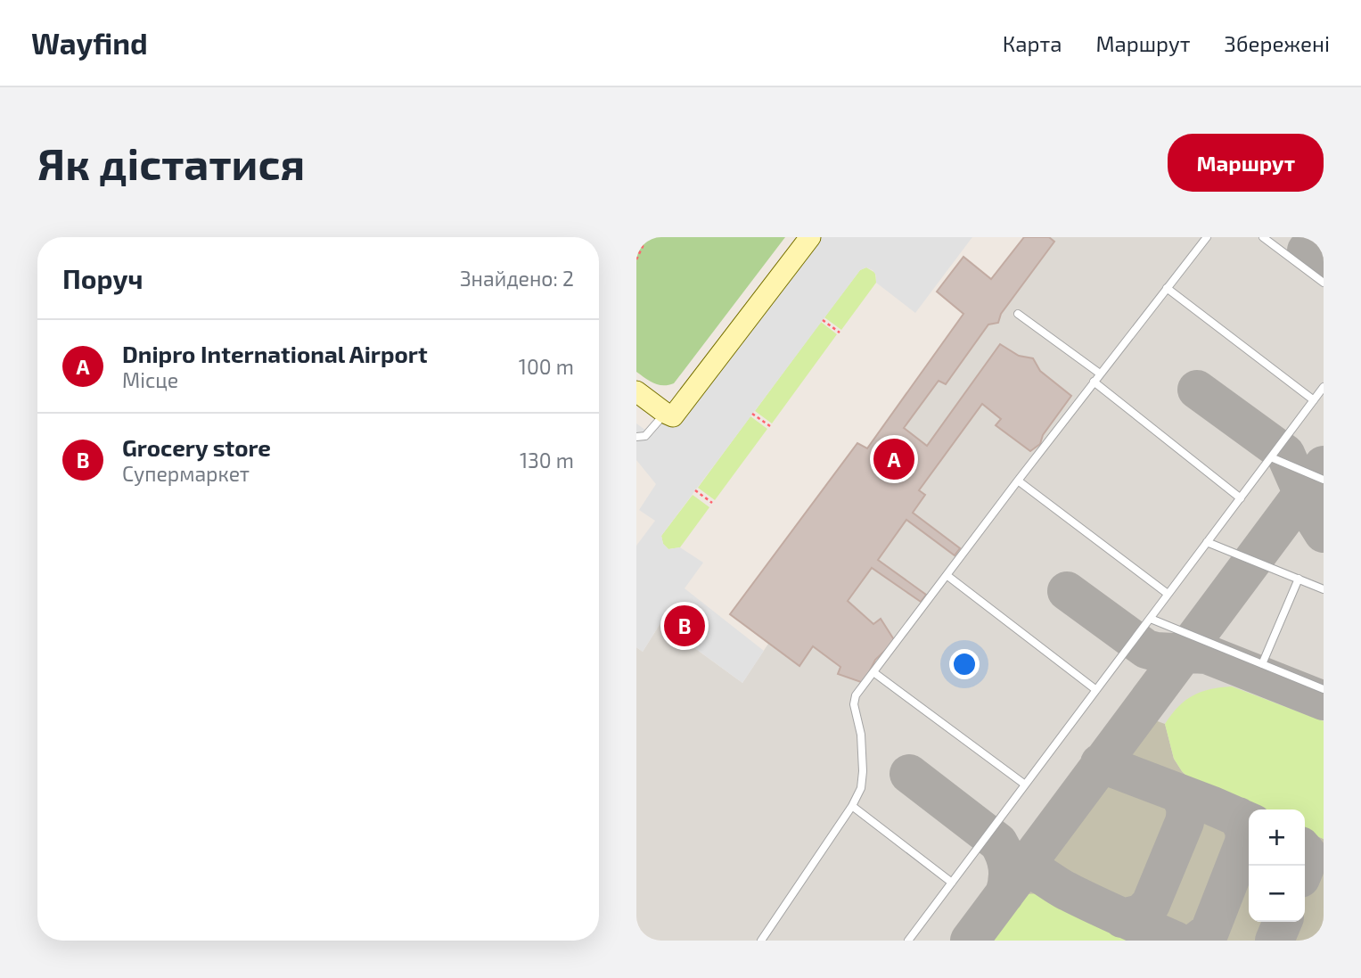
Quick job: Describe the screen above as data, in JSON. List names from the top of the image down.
{
  "page": {
    "header": "Wayfind",
    "nav": ["Карта", "Маршрут", "Збережені"],
    "buttons": "Маршрут",
    "title": "Як дістатися",
    "heading": ["Поруч", "Знайдено: 2"],
    "list": [
      {
        "mark": "A",
        "name": "Dnipro International Airport",
        "note": "Місце",
        "value": "100 m"
      },
      {
        "mark": "B",
        "name": "Grocery store",
        "note": "Супермаркет",
        "value": "130 m"
      }
    ],
    "pins": ["A", "B"],
    "map_buttons": ["+", "−"]
  }
}
